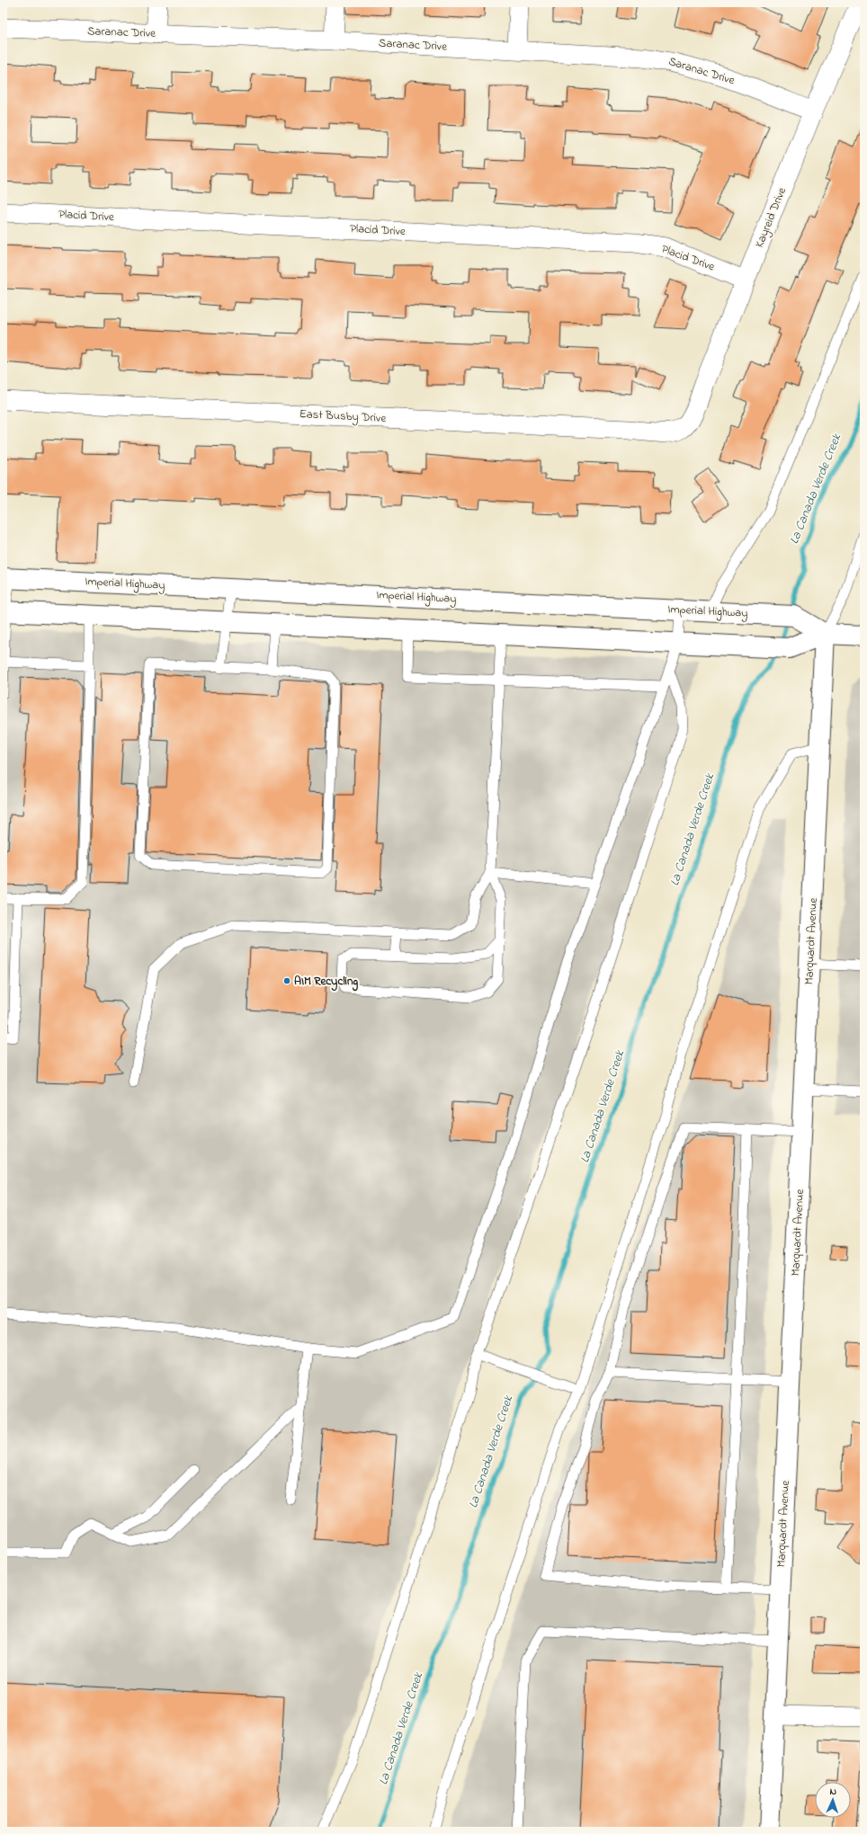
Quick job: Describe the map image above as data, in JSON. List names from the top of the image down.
{
  "streets": {
    "main road": ["Imperial Highway", "Marquardt Avenue"],
    "street": [
      "Saranac Drive",
      "Placid Drive",
      "Kayreid Drive",
      "East Busby Drive"
    ]
  },
  "crossings": [
    ["Saranac Drive", "Kayreid Drive"],
    ["Placid Drive", "Kayreid Drive"],
    ["Kayreid Drive", "East Busby Drive"],
    ["Imperial Highway", "Marquardt Avenue"]
  ],
  "water": ["La Canada Verde Creek"],
  "places": ["AIM Recycling"],
  "north": "top"
}
